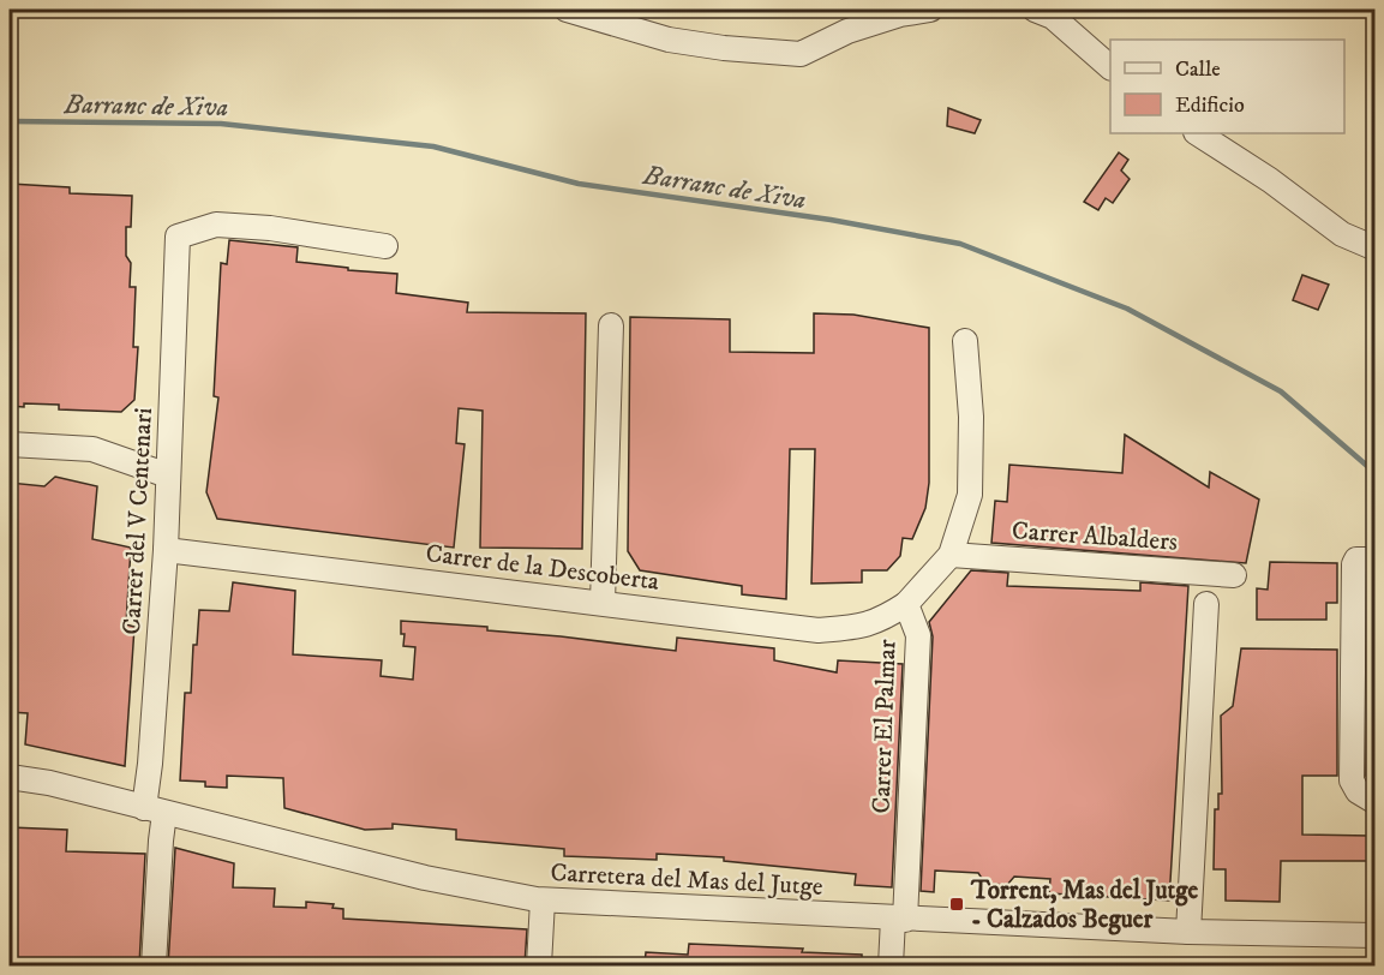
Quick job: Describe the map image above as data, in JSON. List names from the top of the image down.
{
  "streets": {
    "street": [
      "Carrer del V Centenari",
      "Carrer Albalders",
      "Carrer de la Descoberta",
      "Carrer El Palmar",
      "Carretera del Mas del Jutge"
    ]
  },
  "crossings": [
    ["Carrer del V Centenari", "Carrer de la Descoberta"],
    ["Carrer del V Centenari", "Carretera del Mas del Jutge"],
    ["Carrer Albalders", "Carrer El Palmar"],
    ["Carrer de la Descoberta", "Carrer El Palmar"],
    ["Carrer El Palmar", "Carretera del Mas del Jutge"]
  ],
  "water": ["Barranc de Xiva"],
  "places": {
    "transit": ["Torrent, Mas del Jutge - Calzados Beguer"]
  },
  "legend": ["Calle", "Edificio"]
}
